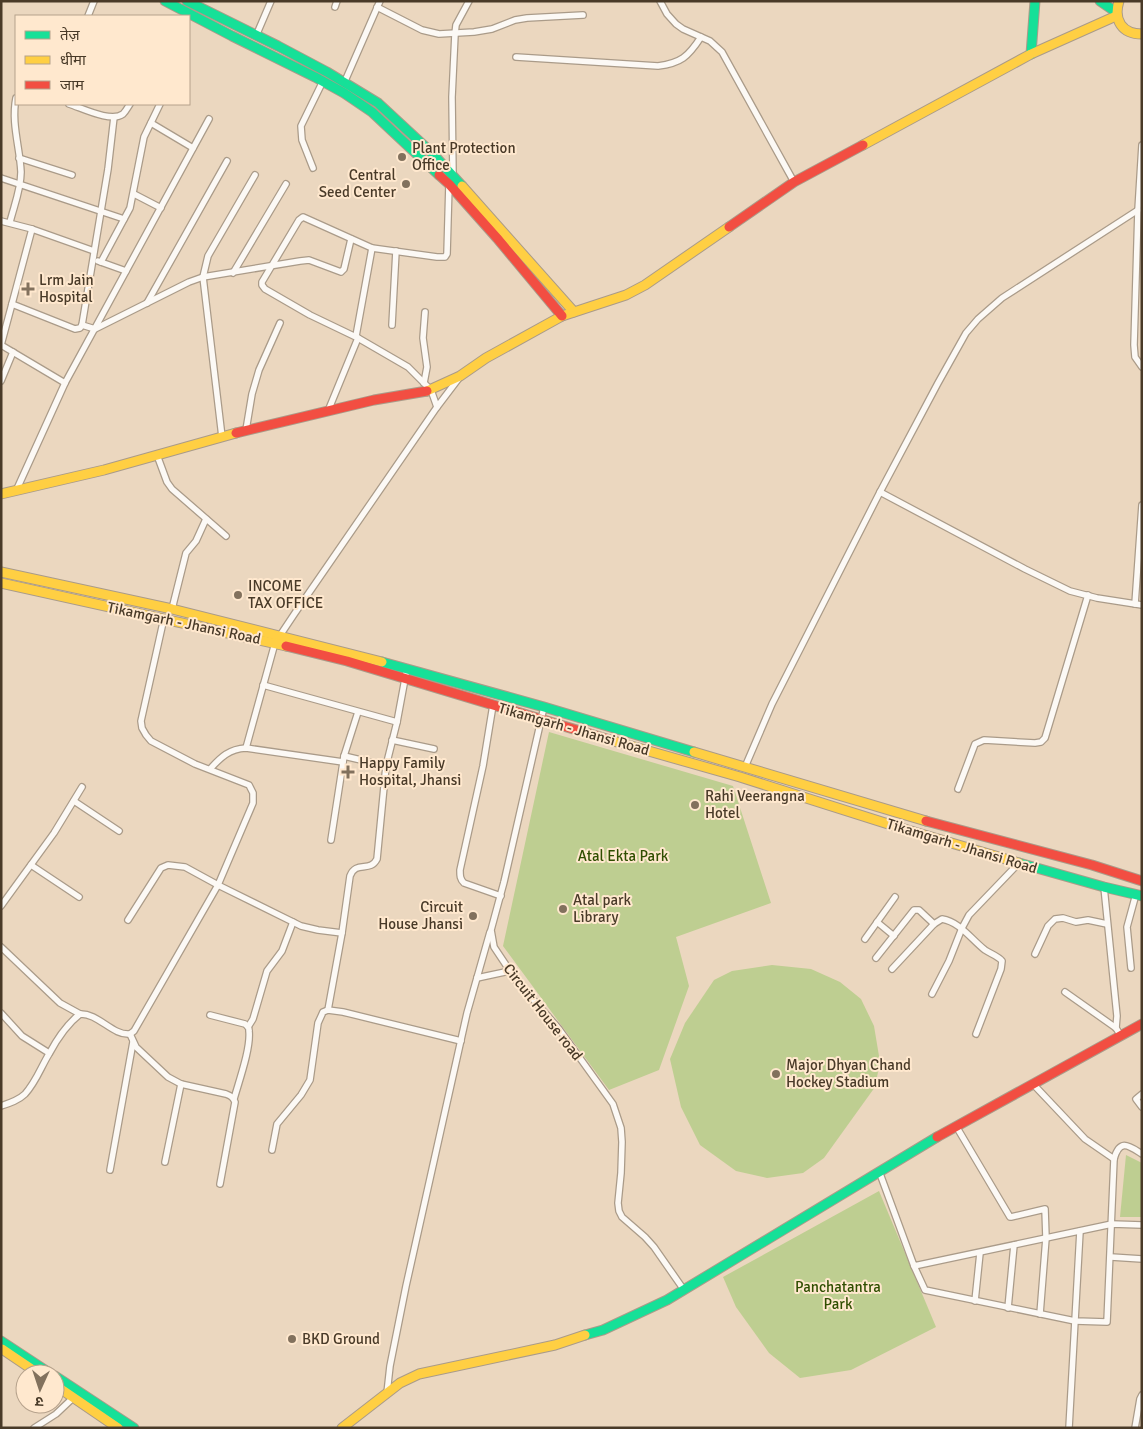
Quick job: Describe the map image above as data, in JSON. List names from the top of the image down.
{
  "streets": {
    "street": ["Tikamgarh - Jhansi Road", "Circuit House road"]
  },
  "parks": ["Atal Ekta Park", "Panchatantra Park"],
  "places": {
    "other": [
      "Plant Protection Office",
      "Central Seed Center",
      "INCOME TAX OFFICE",
      "Rahi Veerangna Hotel",
      "Atal park Library",
      "Circuit House Jhansi",
      "Major Dhyan Chand Hockey Stadium",
      "BKD Ground"
    ],
    "health": ["Lrm Jain Hospital", "Happy Family Hospital, Jhansi"]
  },
  "legend": ["तेज़", "धीमा", "जाम"],
  "north": "bottom"
}
